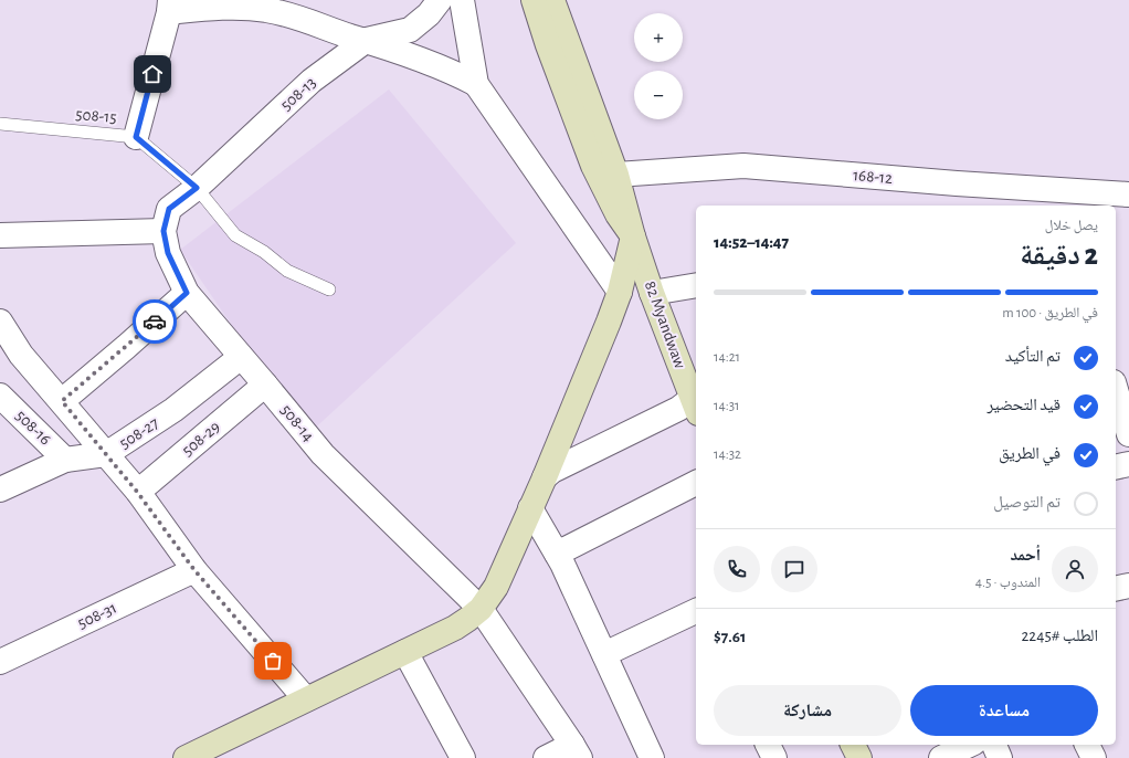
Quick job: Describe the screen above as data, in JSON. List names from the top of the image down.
{
  "streets": {
    "street": [
      "508-13",
      "168-12",
      "82 Myandwaw",
      "508-14",
      "508-16",
      "508-27",
      "508-29",
      "508-31"
    ],
    "lane": ["508-15"]
  },
  "crossings": [
    ["508-13", "508-15"],
    ["508-13", "508-14"],
    ["508-14", "508-27"],
    ["508-14", "508-29"],
    ["508-16", "508-27"]
  ],
  "page": {
    "map_buttons": ["+", "−"],
    "heading": ["2 دقيقة", "يصل خلال", "14:47–14:52"],
    "panel": [
      "أحمد",
      "المندوب · 4.5",
      "الطلب #2245",
      "$7.61"
    ],
    "bar": "في الطريق · 100 m",
    "list": [
      ["تم التأكيد", "14:21"],
      ["قيد التحضير", "14:31"],
      ["في الطريق", "14:32"],
      "تم التوصيل"
    ],
    "buttons": ["مساعدة", "مشاركة"]
  }
}
